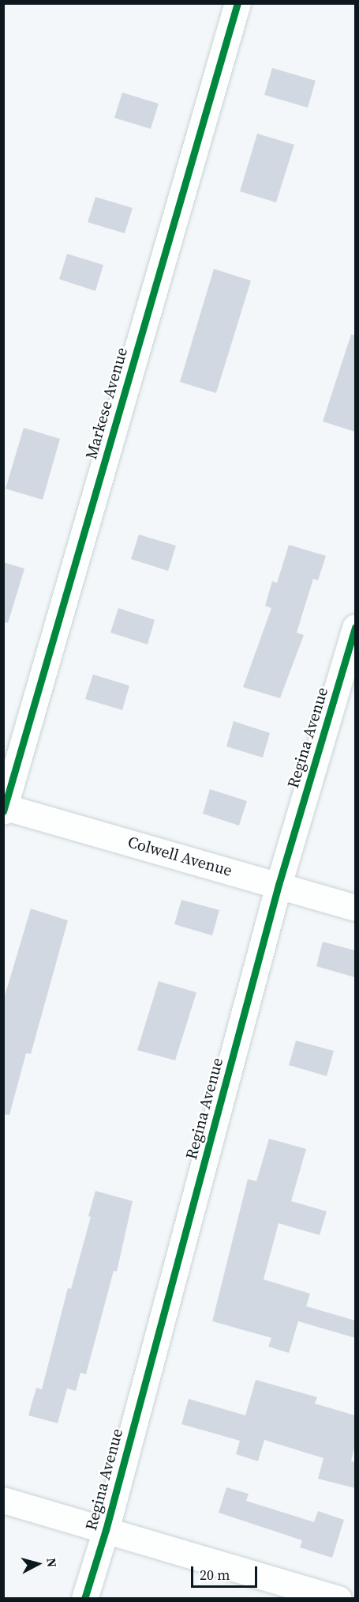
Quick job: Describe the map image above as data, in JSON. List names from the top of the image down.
{
  "streets": {
    "street": ["Markese Avenue", "Regina Avenue", "Colwell Avenue"]
  },
  "crossings": [
    ["Markese Avenue", "Colwell Avenue"],
    ["Regina Avenue", "Colwell Avenue"]
  ],
  "scale_bar": "20 m",
  "north": "right"
}
